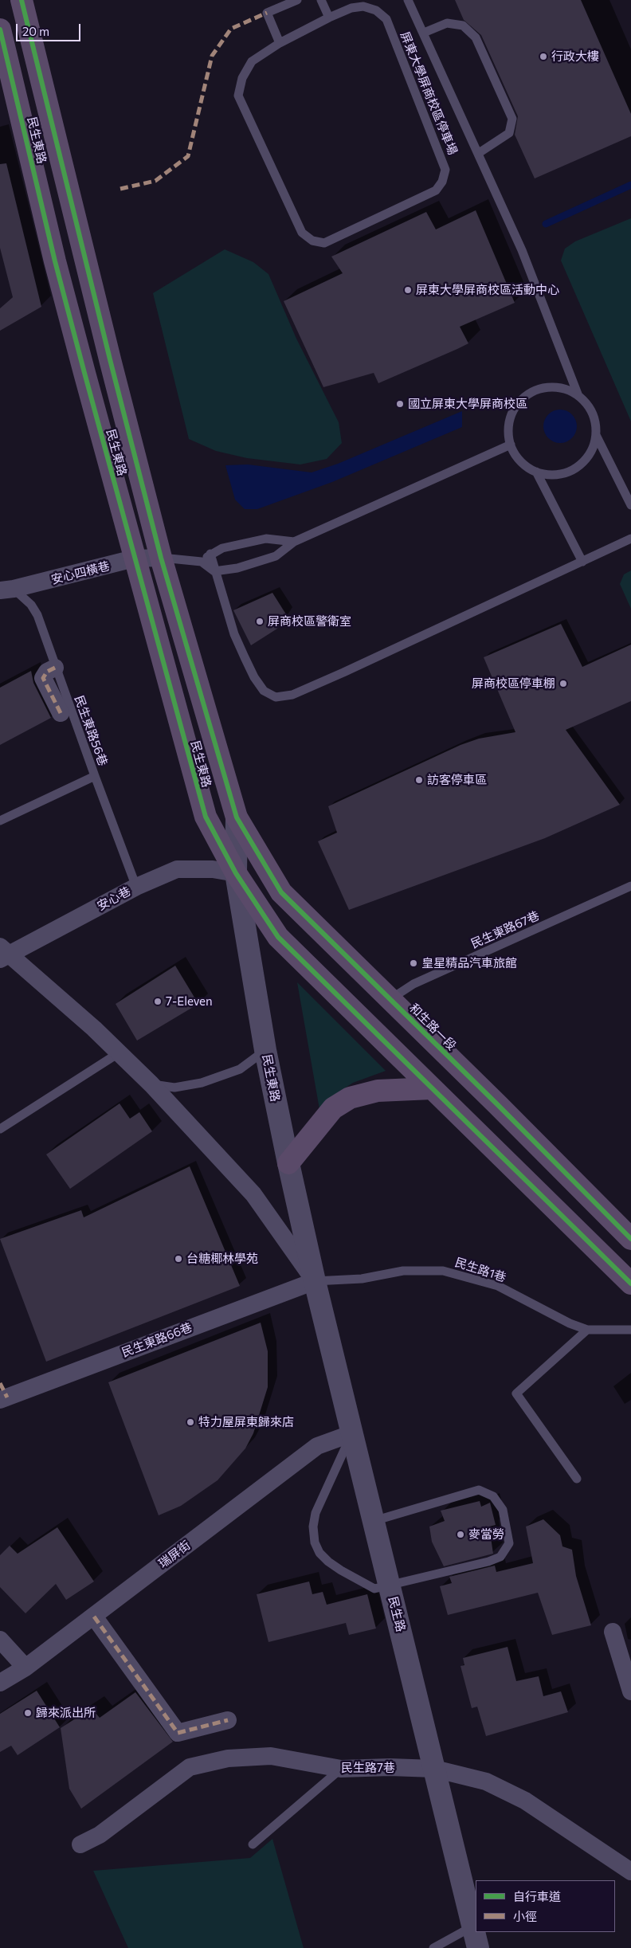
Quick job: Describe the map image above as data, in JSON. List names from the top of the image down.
{
  "streets": {
    "main road": ["民生東路", "和生路一段"],
    "street": [
      "安心四橫巷",
      "安心巷",
      "民生東路66巷",
      "瑞屏街",
      "民生路",
      "民生路7巷"
    ],
    "lane": [
      "屏東大學屏商校區停車場",
      "民生東路56巷",
      "民生東路67巷",
      "民生路1巷"
    ]
  },
  "crossings": [
    ["民生東路", "安心四橫巷"],
    ["民生東路", "安心巷"],
    ["民生東路", "和生路一段"],
    ["民生東路", "民生路1巷"],
    ["民生東路", "民生東路66巷"],
    ["民生東路", "民生路"],
    ["安心四橫巷", "民生東路56巷"],
    ["民生東路56巷", "安心巷"],
    ["民生東路67巷", "和生路一段"],
    ["民生路1巷", "民生東路66巷"],
    ["民生路1巷", "民生路"],
    ["民生東路66巷", "民生路"],
    ["瑞屏街", "民生路"],
    ["民生路", "民生路7巷"]
  ],
  "places": [
    "行政大樓",
    "屏東大學屏商校區活動中心",
    "國立屏東大學屏商校區",
    "屏商校區警衛室",
    "屏商校區停車棚",
    "訪客停車區",
    "皇星精品汽車旅館",
    "7-Eleven",
    "台糖椰林學苑",
    "特力屋屏東歸來店",
    "麥當勞",
    "歸來派出所"
  ],
  "legend": ["自行車道", "小徑"],
  "scale_bar": "20 m"
}
